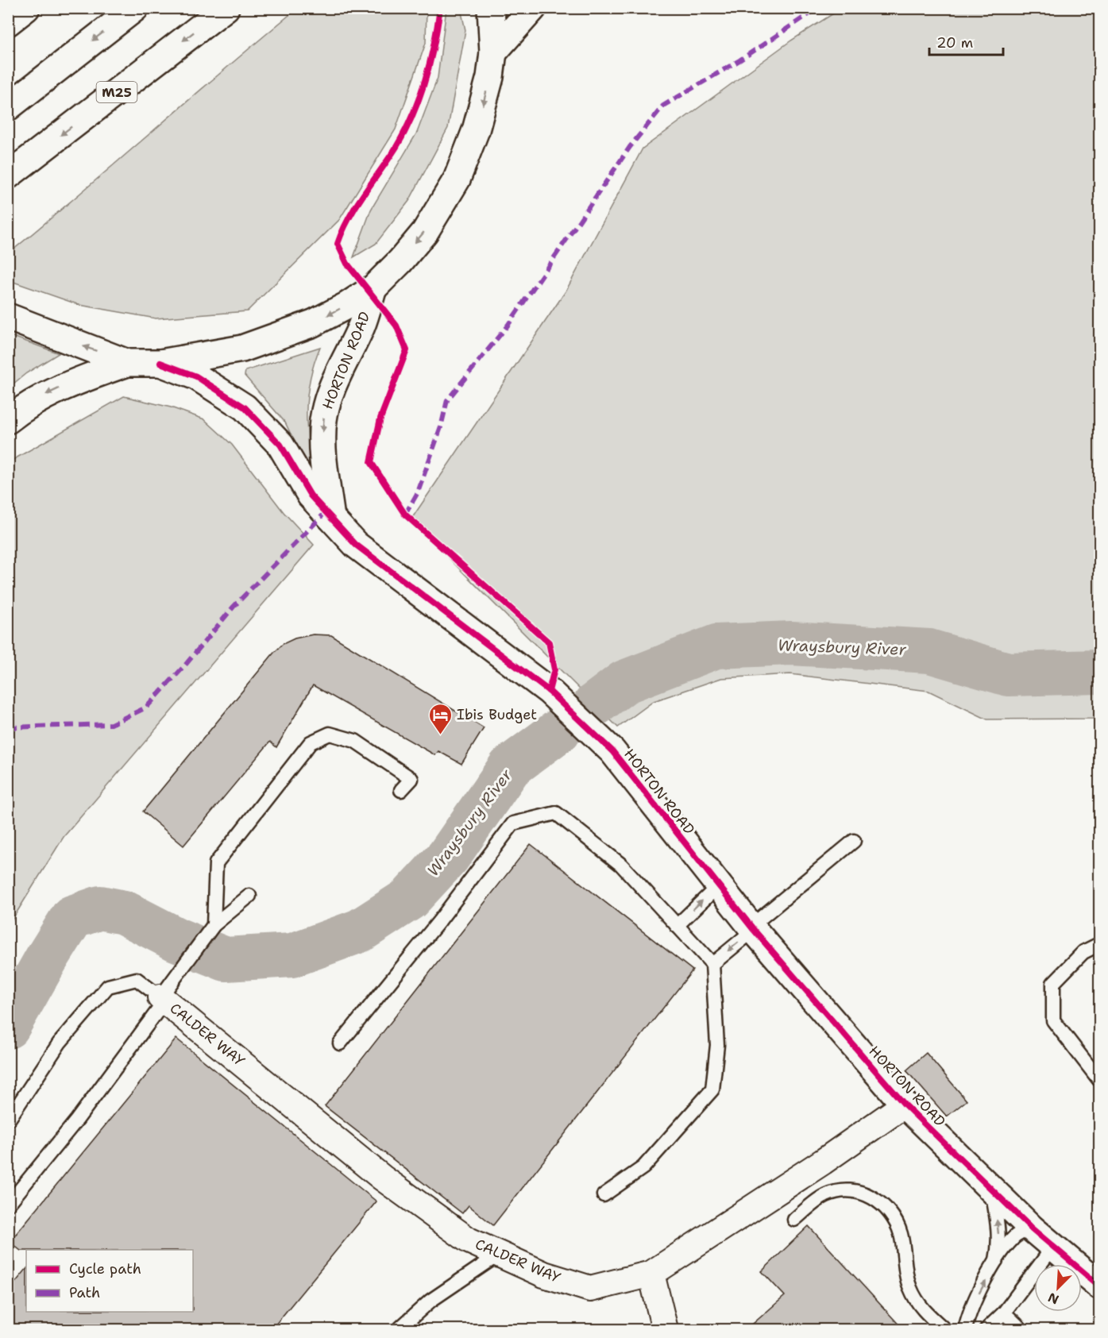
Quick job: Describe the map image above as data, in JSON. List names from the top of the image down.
{
  "streets": {
    "main road": ["M25", "HORTON ROAD"],
    "street": ["CALDER WAY"]
  },
  "crossings": [
    ["HORTON ROAD", "CALDER WAY"]
  ],
  "water": ["Wraysbury River"],
  "places": {
    "hotel": ["Ibis Budget"]
  },
  "legend": ["Cycle path", "Path"],
  "scale_bar": "20 m",
  "north": "bottom left"
}
